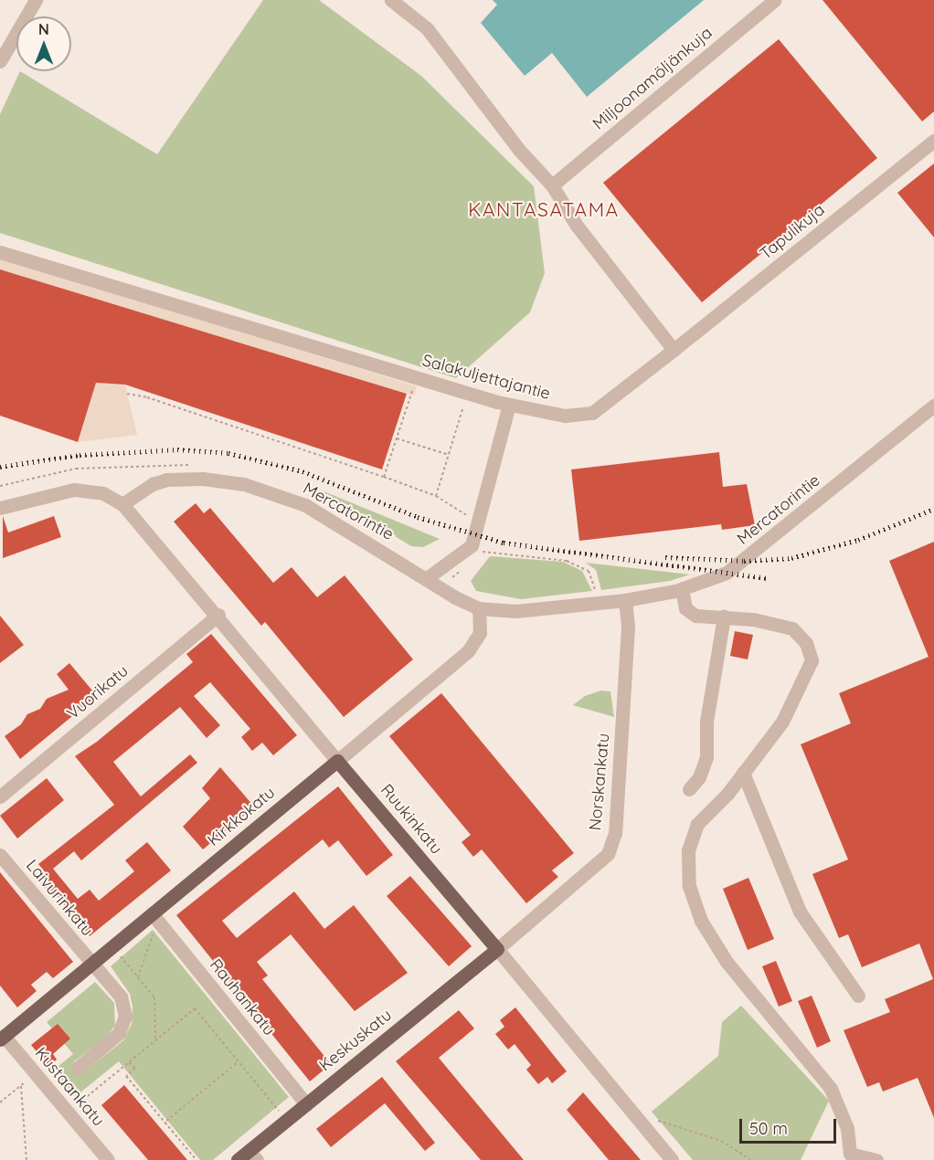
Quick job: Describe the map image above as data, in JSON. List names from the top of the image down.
{
  "streets": {
    "main road": ["Kirkkokatu", "Ruukinkatu", "Keskuskatu"],
    "street": [
      "Miljoonamöljänkuja",
      "Tapulikuja",
      "Salakuljettajantie",
      "Mercatorintie",
      "Vuorikatu",
      "Norskankatu",
      "Laivurinkatu",
      "Rauhankatu",
      "Kustaankatu"
    ]
  },
  "crossings": [
    ["Tapulikuja", "Salakuljettajantie"],
    ["Mercatorintie", "Norskankatu"],
    ["Mercatorintie", "Kirkkokatu"],
    ["Mercatorintie", "Ruukinkatu"],
    ["Vuorikatu", "Ruukinkatu"],
    ["Norskankatu", "Ruukinkatu"],
    ["Norskankatu", "Keskuskatu"],
    ["Kirkkokatu", "Ruukinkatu"],
    ["Kirkkokatu", "Laivurinkatu"],
    ["Kirkkokatu", "Rauhankatu"],
    ["Kirkkokatu", "Kustaankatu"],
    ["Ruukinkatu", "Keskuskatu"],
    ["Rauhankatu", "Keskuskatu"]
  ],
  "districts": ["KANTASATAMA"],
  "scale_bar": "50 m",
  "north": "top"
}
